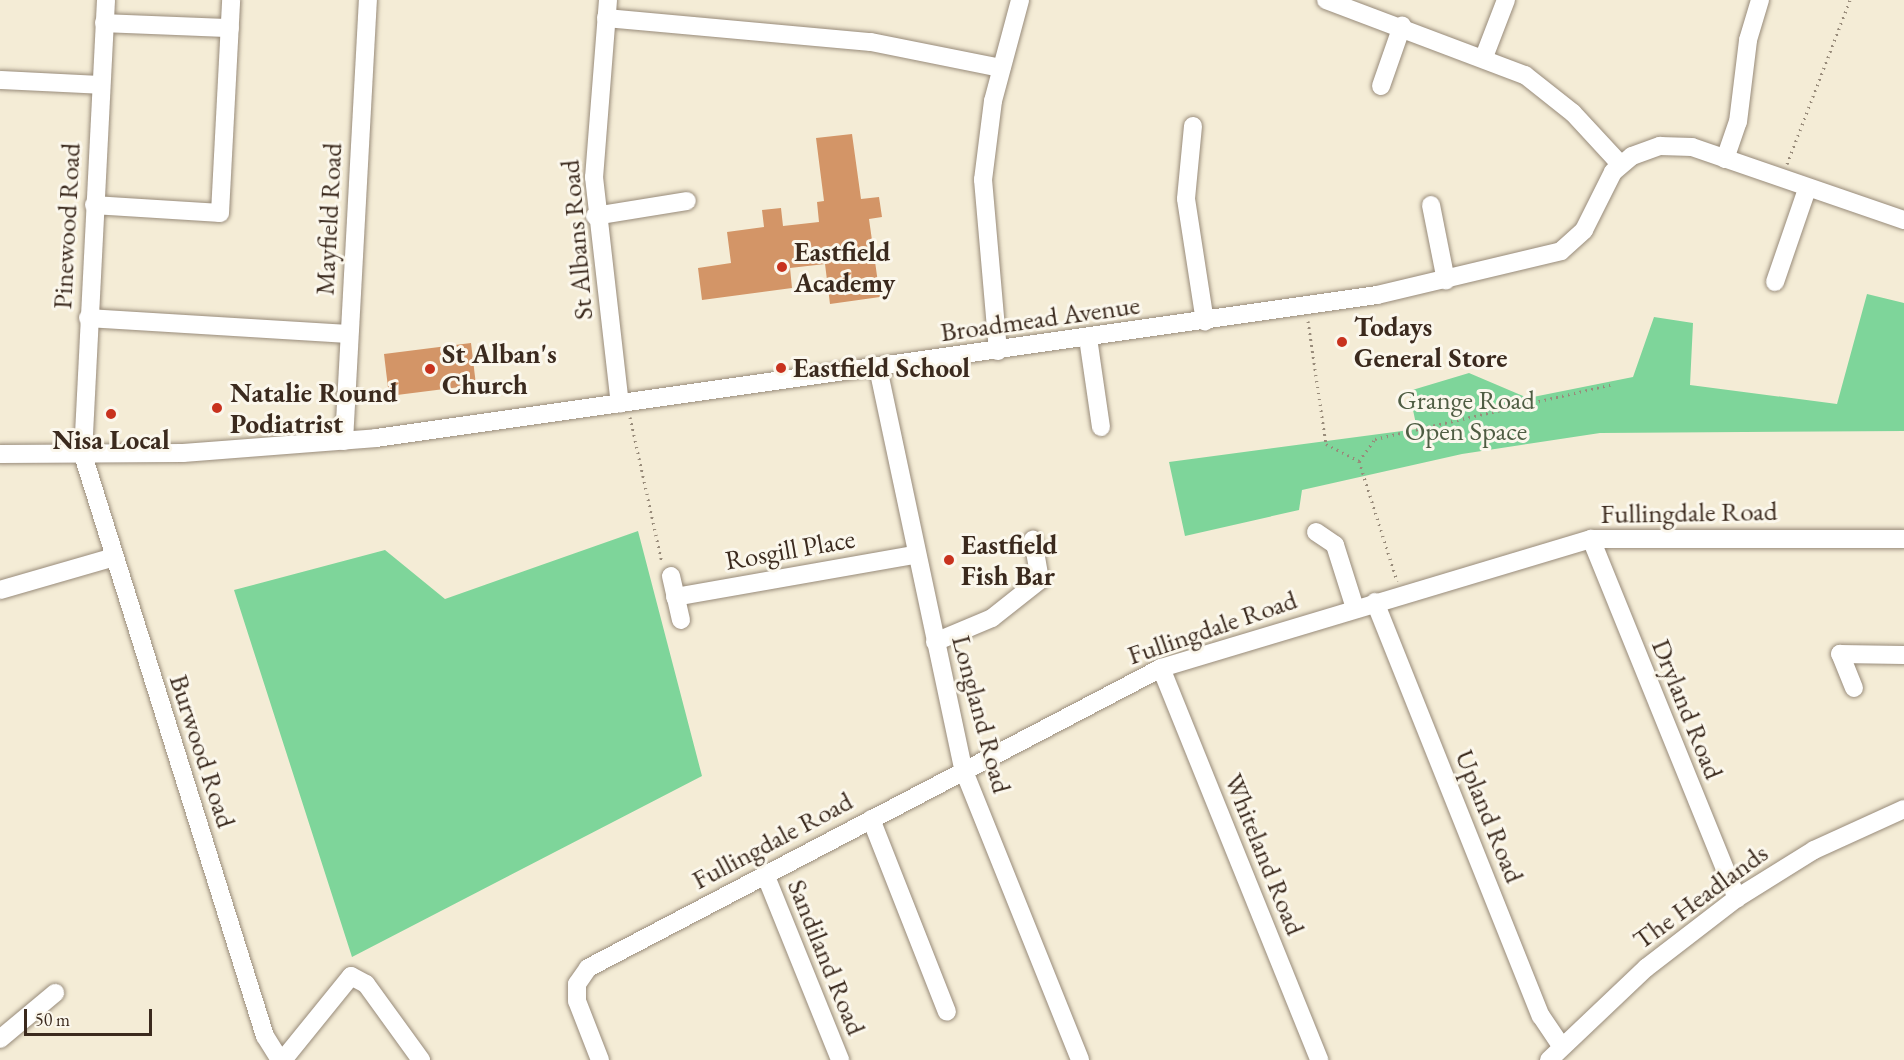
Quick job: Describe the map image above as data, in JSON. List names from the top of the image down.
{
  "streets": {
    "street": [
      "Mayfield Road",
      "Pinewood Road",
      "St Albans Road",
      "Broadmead Avenue",
      "Fullingdale Road",
      "Rosgill Place",
      "Dryland Road",
      "Longland Road",
      "Burwood Road",
      "Upland Road",
      "Whiteland Road",
      "The Headlands",
      "Sandiland Road"
    ]
  },
  "crossings": [
    ["Mayfield Road", "Broadmead Avenue"],
    ["Pinewood Road", "Broadmead Avenue"],
    ["Pinewood Road", "Burwood Road"],
    ["St Albans Road", "Broadmead Avenue"],
    ["Broadmead Avenue", "Longland Road"],
    ["Broadmead Avenue", "Burwood Road"],
    ["Fullingdale Road", "Dryland Road"],
    ["Fullingdale Road", "Longland Road"],
    ["Fullingdale Road", "Upland Road"],
    ["Fullingdale Road", "Whiteland Road"],
    ["Fullingdale Road", "Sandiland Road"],
    ["Rosgill Place", "Longland Road"],
    ["Dryland Road", "The Headlands"],
    ["Upland Road", "The Headlands"]
  ],
  "parks": ["Grange Road Open Space"],
  "places": [
    "Eastfield Academy",
    "Todays General Store",
    "Eastfield School",
    "St Alban's Church",
    "Natalie Round Podiatrist",
    "Nisa Local",
    "Eastfield Fish Bar"
  ],
  "scale_bar": "50 m"
}
